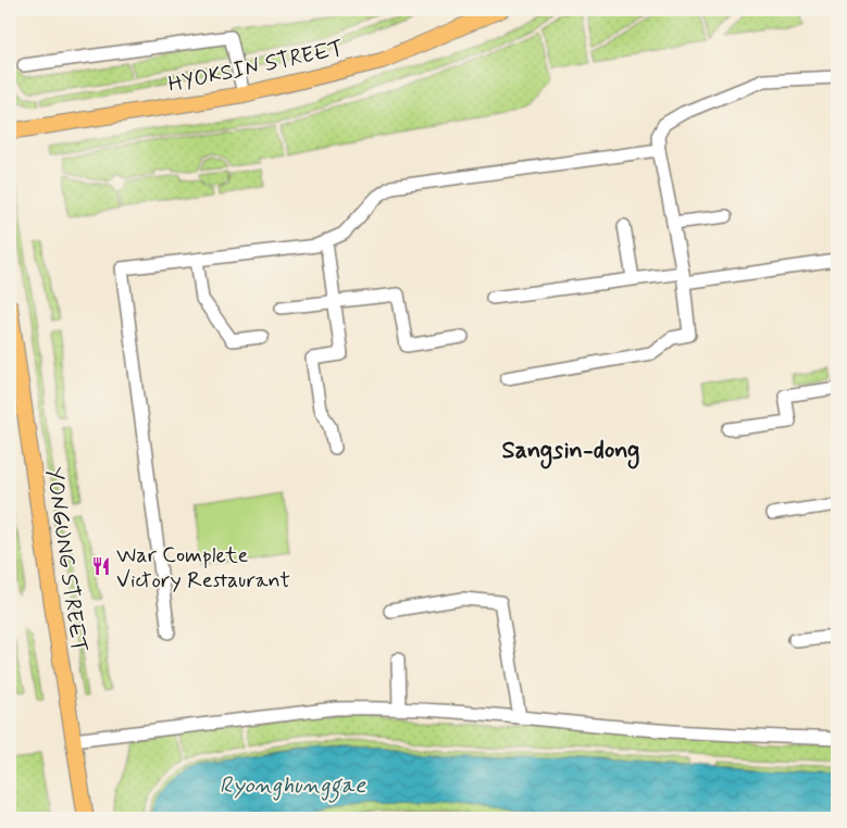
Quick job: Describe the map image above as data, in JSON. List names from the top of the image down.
{
  "streets": {
    "main road": ["HYOKSIN STREET", "YONGUNG STREET"]
  },
  "districts": ["Sangsin-dong"],
  "water": ["Ryonghunggae"],
  "places": {
    "restaurant": ["War Complete Victory Restaurant"]
  }
}
